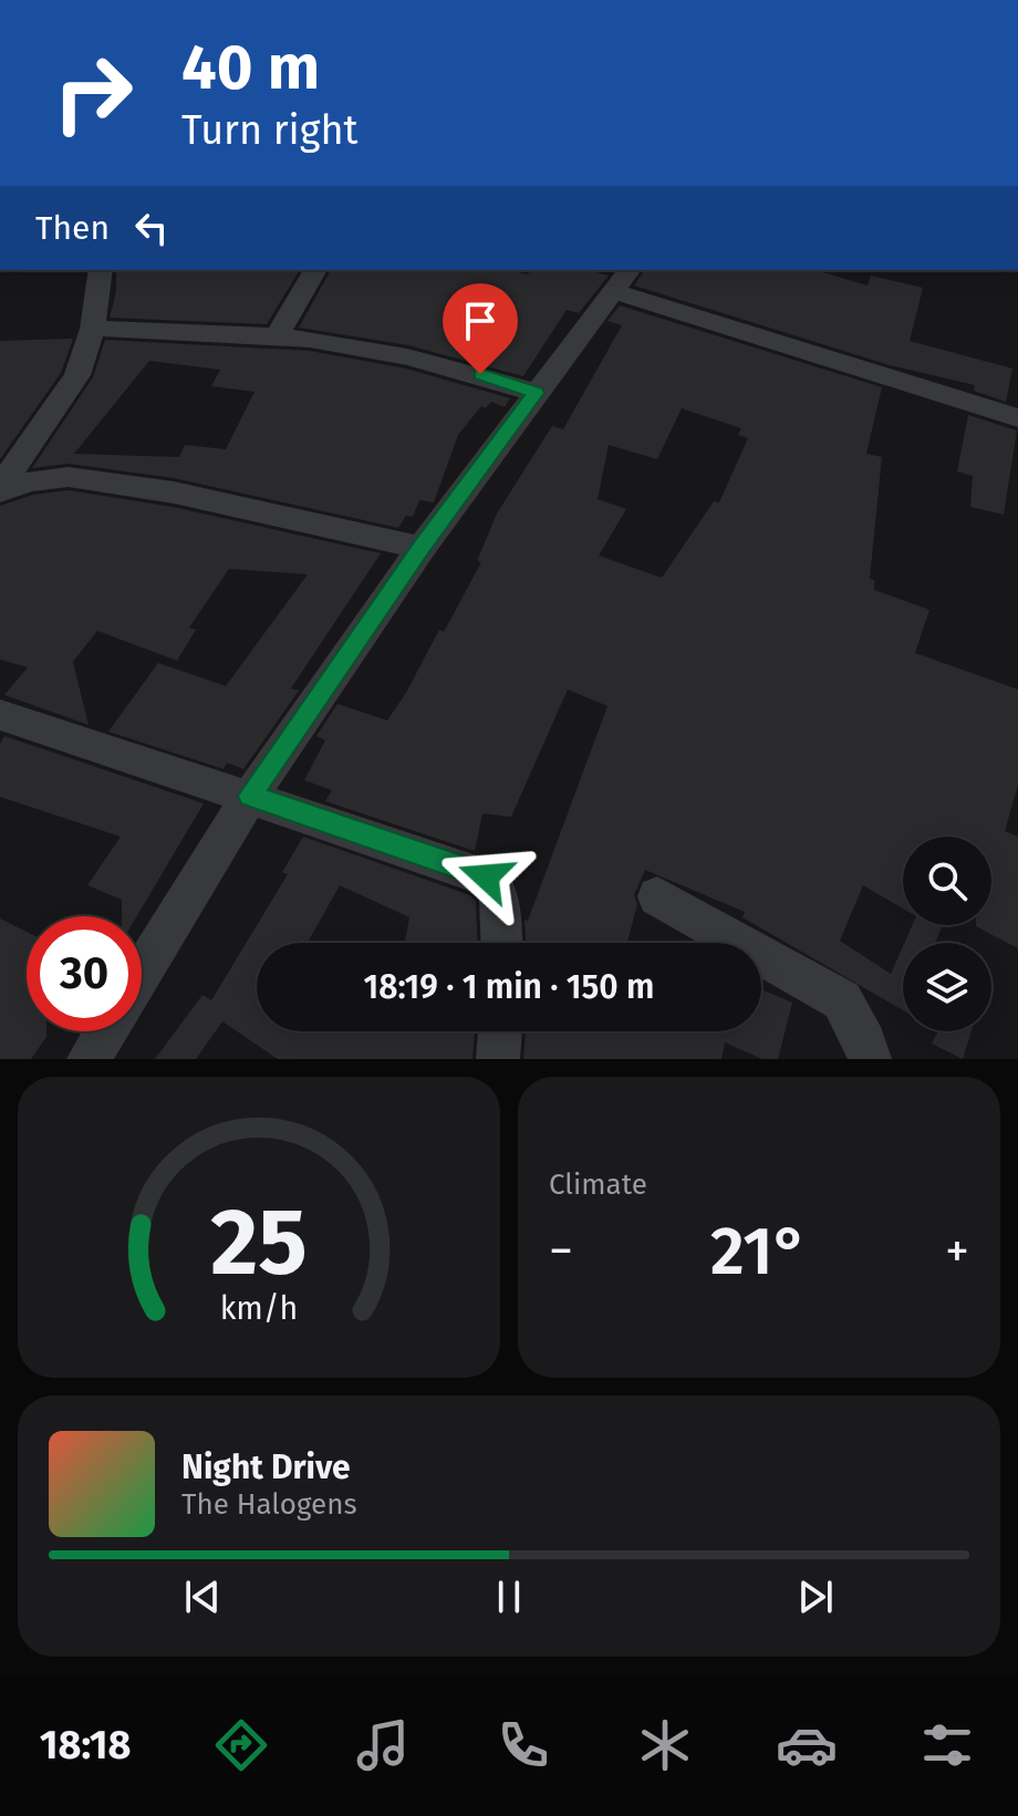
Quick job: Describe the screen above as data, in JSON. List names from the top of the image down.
{
  "page": {
    "turn": ["40 m", "Turn right"],
    "then": "Then",
    "limit": "30",
    "trip": "18:19 · 1 min · 150 m",
    "tile": "Climate",
    "heat": ["−", "21°", "+"],
    "song": ["Night Drive", "The Halogens"],
    "tabs": "18:18",
    "gauge": ["25", "km/h"]
  }
}
